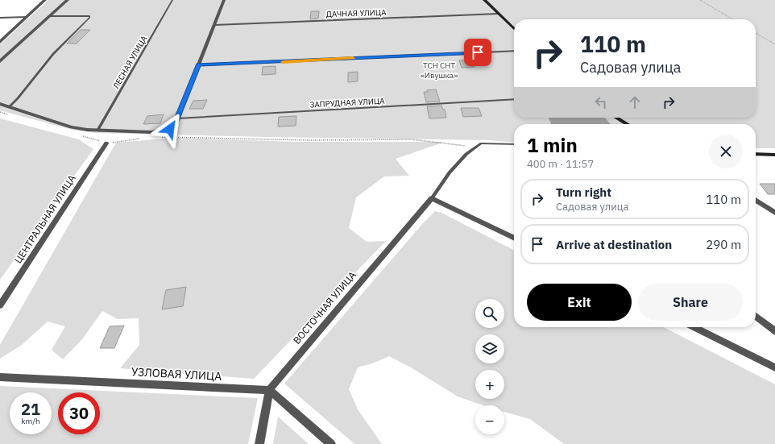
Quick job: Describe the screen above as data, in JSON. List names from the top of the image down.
{
  "streets": {
    "street": ["ЦЕНТРАЛЬНАЯ УЛИЦА", "ВОСТОЧНАЯ УЛИЦА", "УЗЛОВАЯ УЛИЦА"],
    "lane": ["ДАЧНАЯ УЛИЦА", "ЛЕСНАЯ УЛИЦА", "ЗАПРУДНАЯ УЛИЦА"]
  },
  "crossings": [
    ["ВОСТОЧНАЯ УЛИЦА", "УЗЛОВАЯ УЛИЦА"]
  ],
  "parks": ["ТСН СНТ «Ивушка»"],
  "page": {
    "turn": ["110 m", "Садовая улица"],
    "heading": ["1 min", "400 m · 11:57"],
    "list": [
      {
        "name": "Turn right",
        "note": "Садовая улица",
        "value": "110 m"
      },
      {
        "name": "Arrive at destination",
        "value": "290 m"
      }
    ],
    "buttons": ["Exit", "Share"],
    "map_buttons": ["+", "−"],
    "speed": "21 km/h",
    "limit": "30"
  }
}
